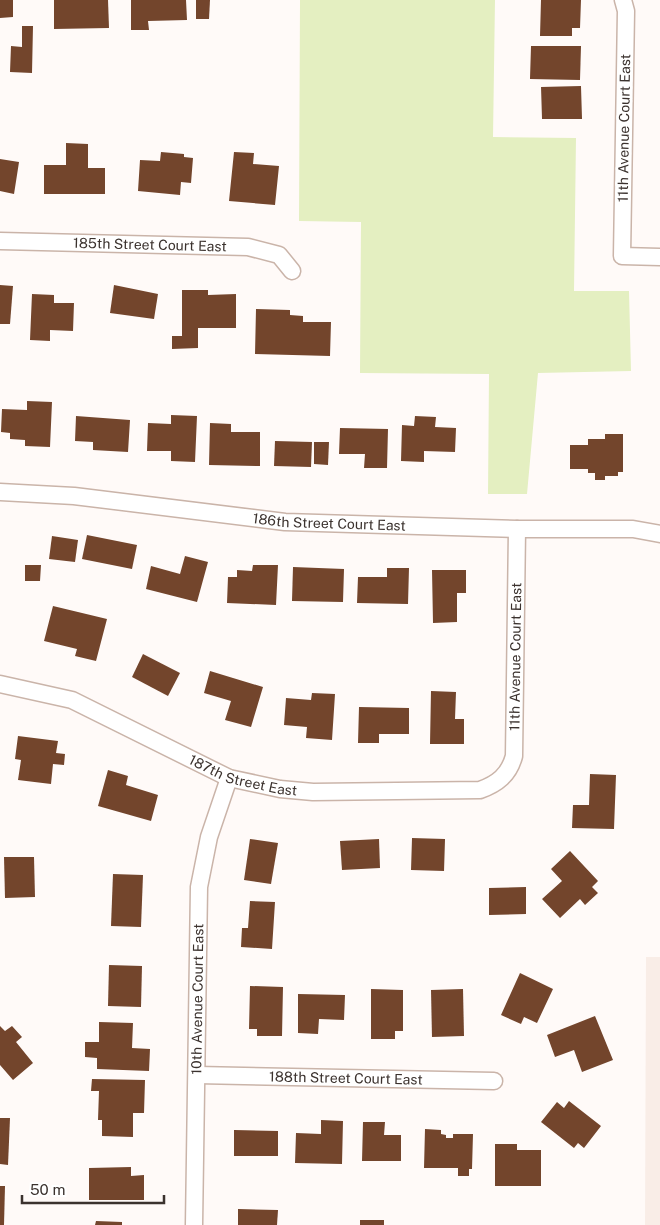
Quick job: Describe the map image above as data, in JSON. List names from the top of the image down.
{
  "streets": {
    "street": [
      "11th Avenue Court East",
      "185th Street Court East",
      "186th Street Court East",
      "187th Street East",
      "10th Avenue Court East",
      "188th Street Court East"
    ]
  },
  "crossings": [
    ["11th Avenue Court East", "186th Street Court East"],
    ["11th Avenue Court East", "187th Street East"],
    ["187th Street East", "10th Avenue Court East"],
    ["10th Avenue Court East", "188th Street Court East"]
  ],
  "scale_bar": "50 m"
}
